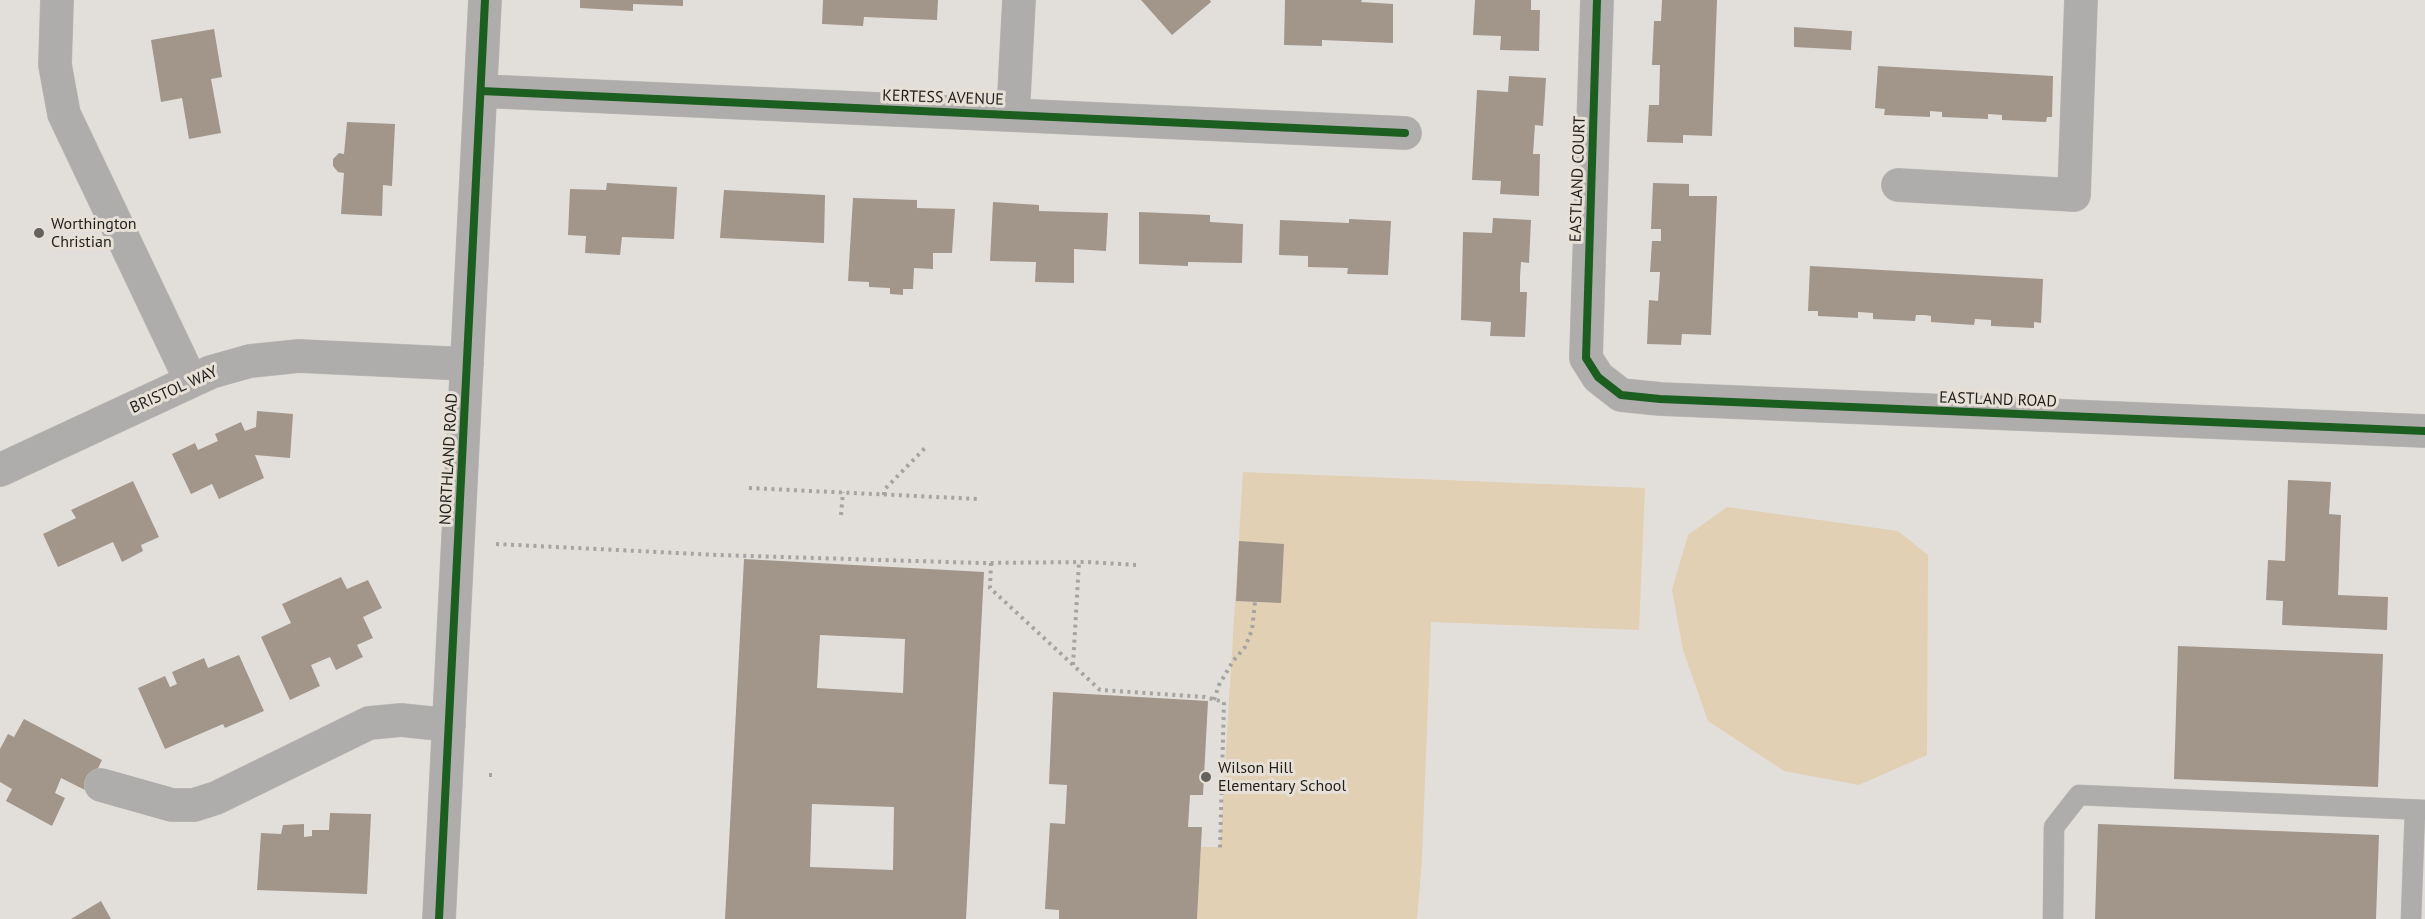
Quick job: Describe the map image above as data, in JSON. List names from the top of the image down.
{
  "streets": {
    "street": [
      "KERTESS AVENUE",
      "EASTLAND COURT",
      "BRISTOL WAY",
      "EASTLAND ROAD",
      "NORTHLAND ROAD"
    ]
  },
  "crossings": [
    ["KERTESS AVENUE", "NORTHLAND ROAD"],
    ["EASTLAND COURT", "EASTLAND ROAD"],
    ["BRISTOL WAY", "NORTHLAND ROAD"]
  ],
  "places": ["Worthington Christian", "Wilson Hill Elementary School"]
}
